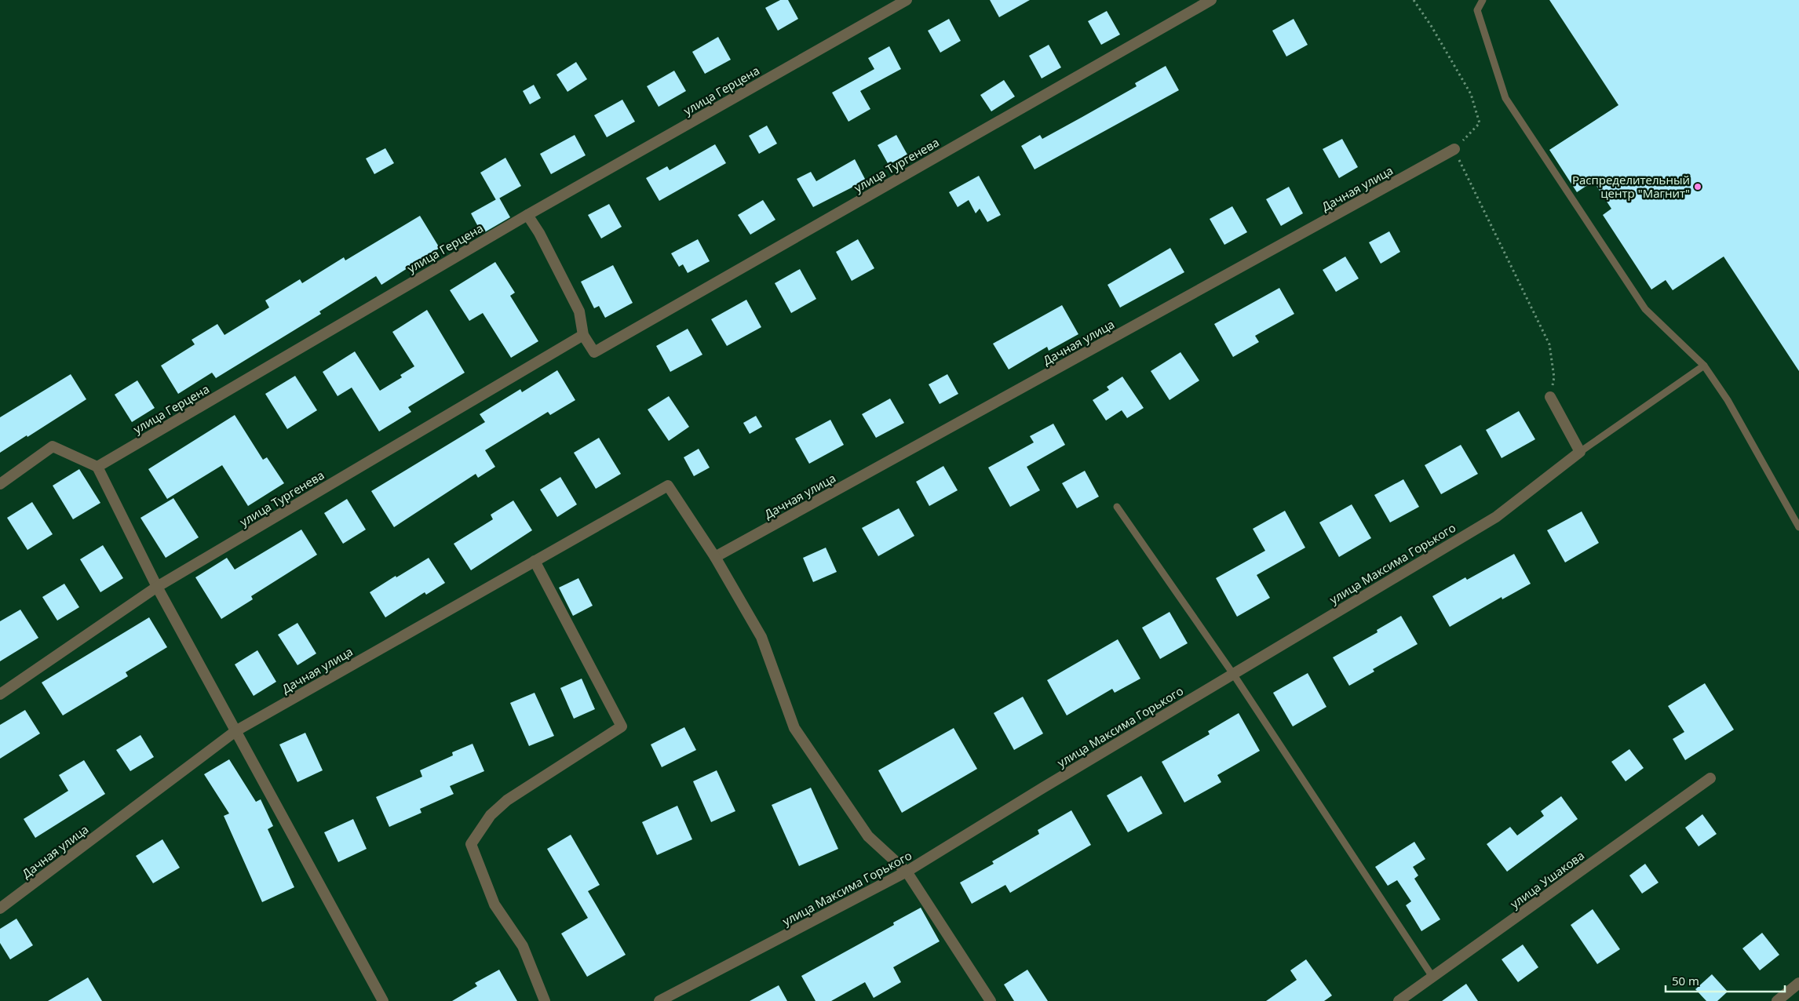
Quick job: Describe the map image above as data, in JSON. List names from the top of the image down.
{
  "streets": {
    "street": [
      "улица Герцена",
      "улица Тургенева",
      "Дачная улица",
      "улица Максима Горького",
      "улица Ушакова"
    ]
  },
  "places": ["Распределительный центр \"Магнит\""],
  "scale_bar": "50 m"
}
